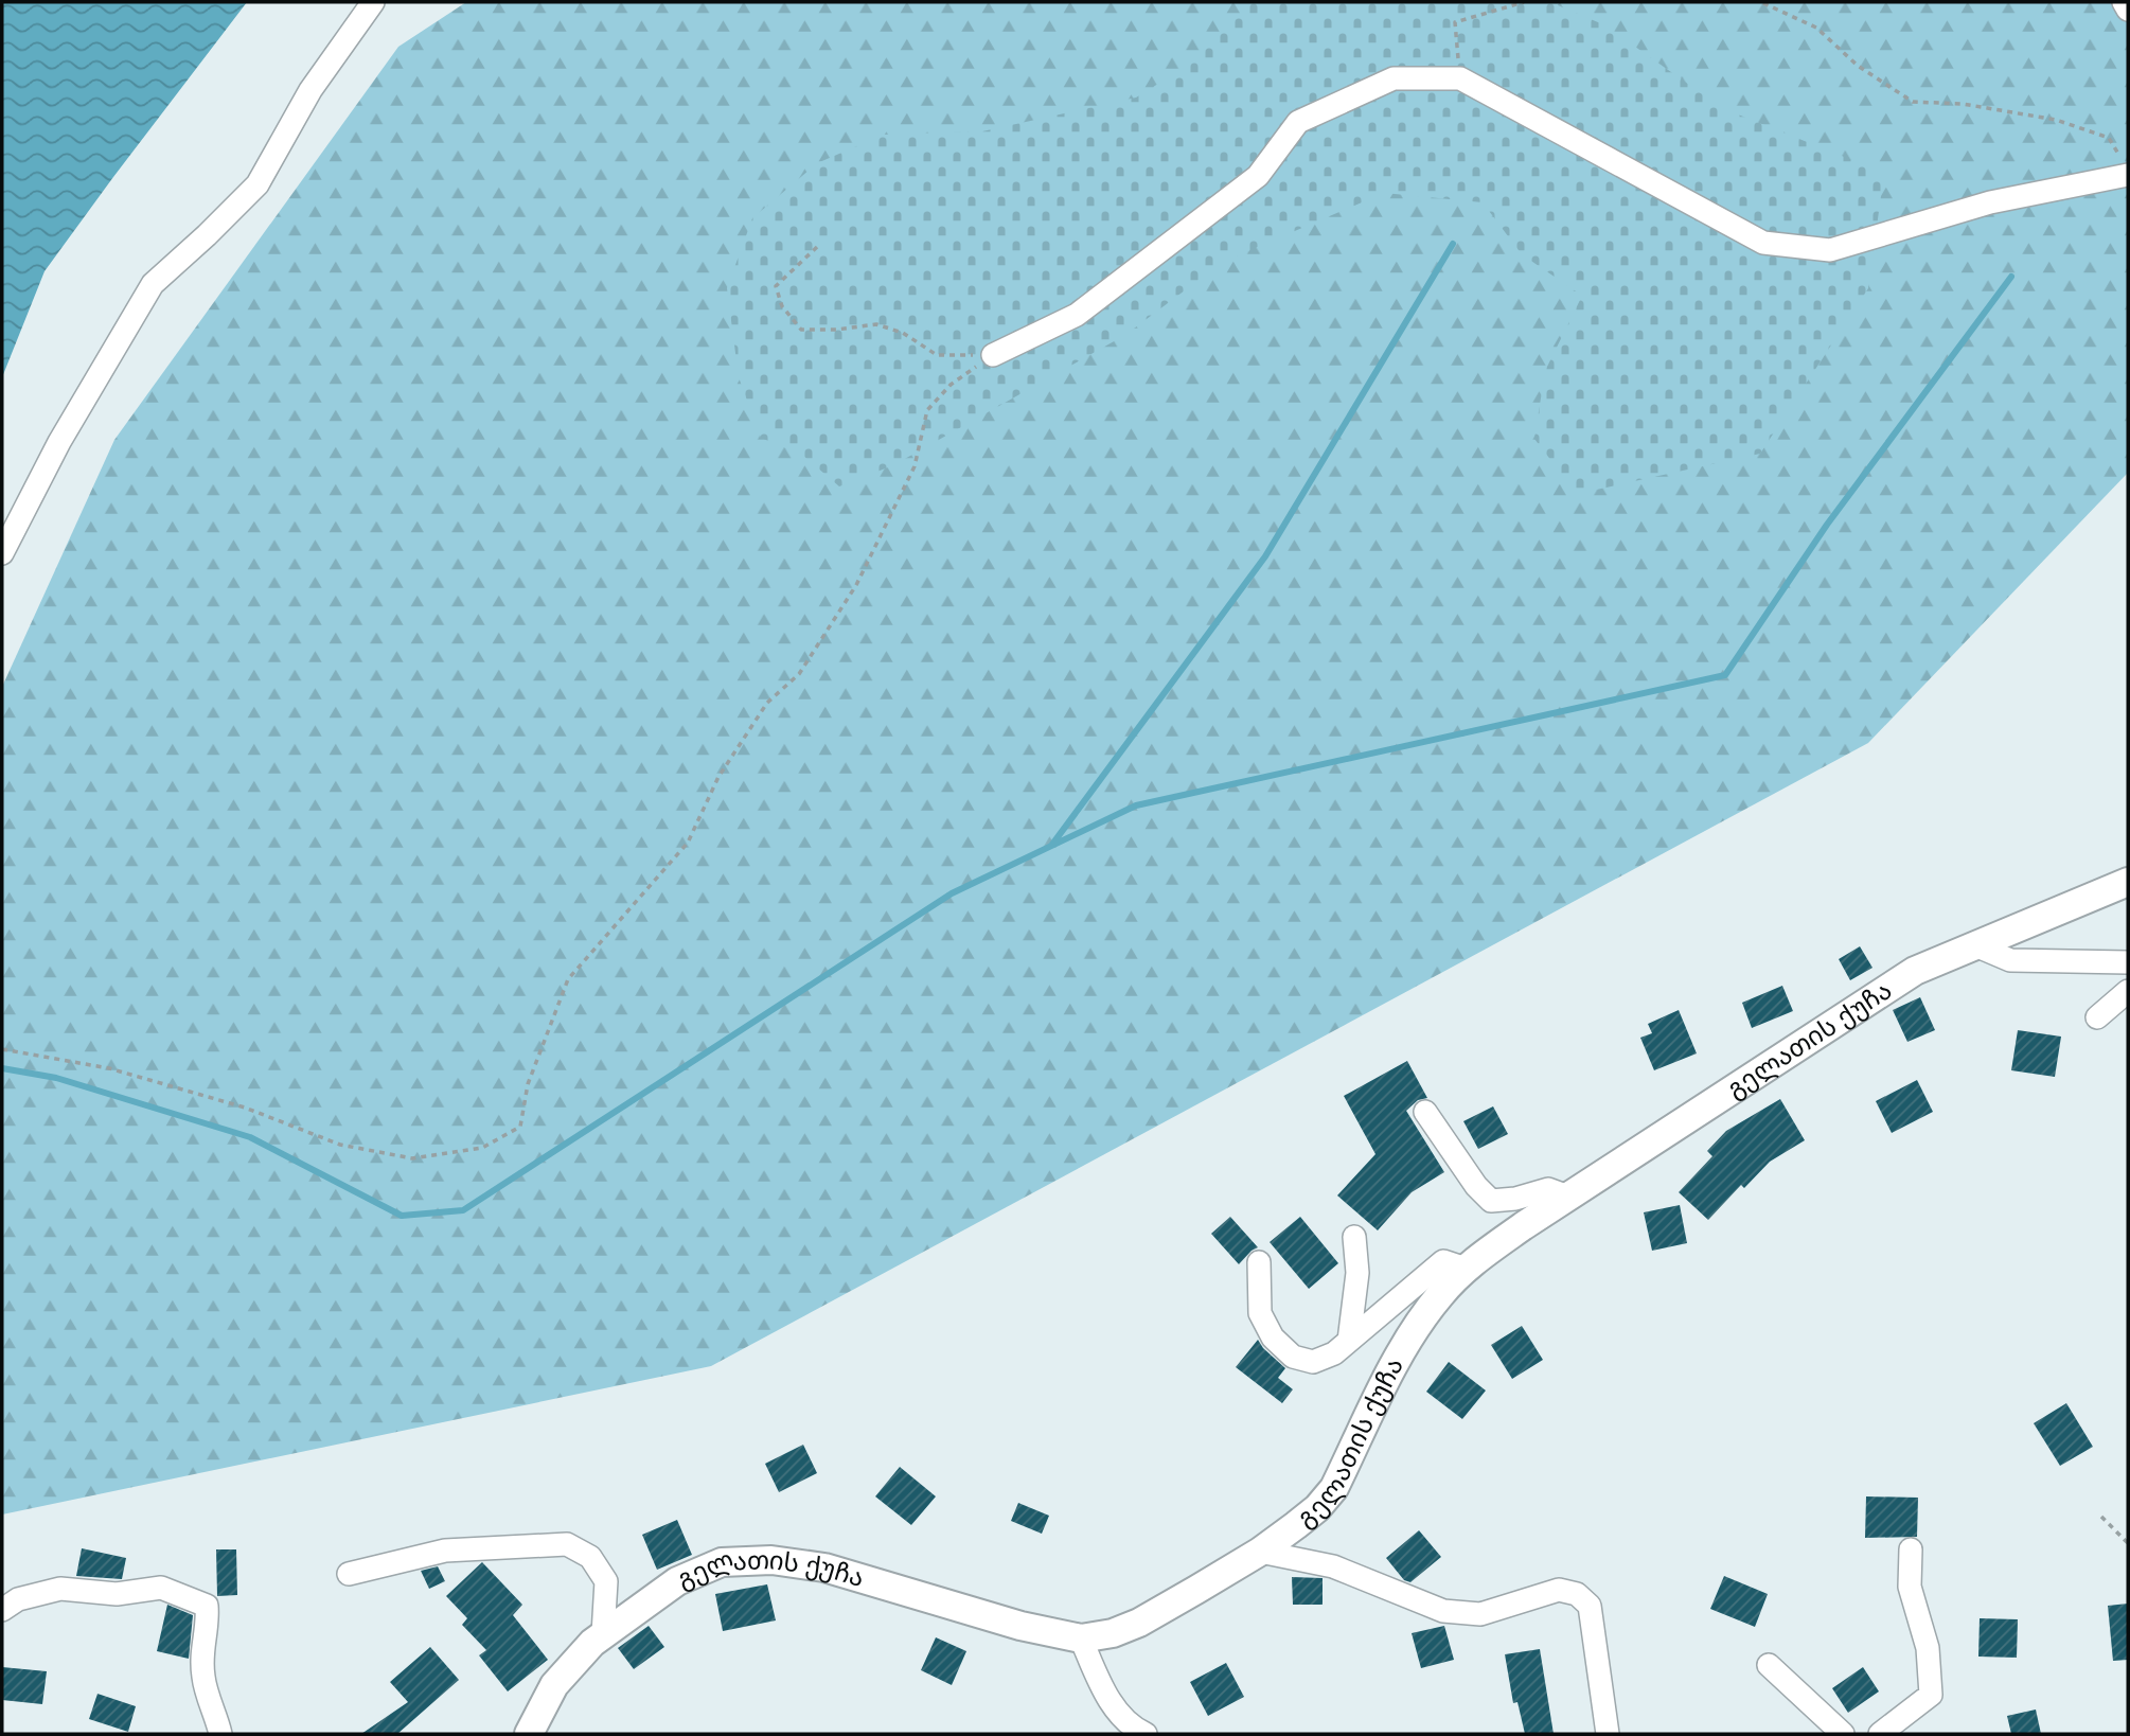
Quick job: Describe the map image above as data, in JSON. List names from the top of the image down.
{
  "streets": {
    "main road": ["გელათის ქუჩა"]
  }
}
